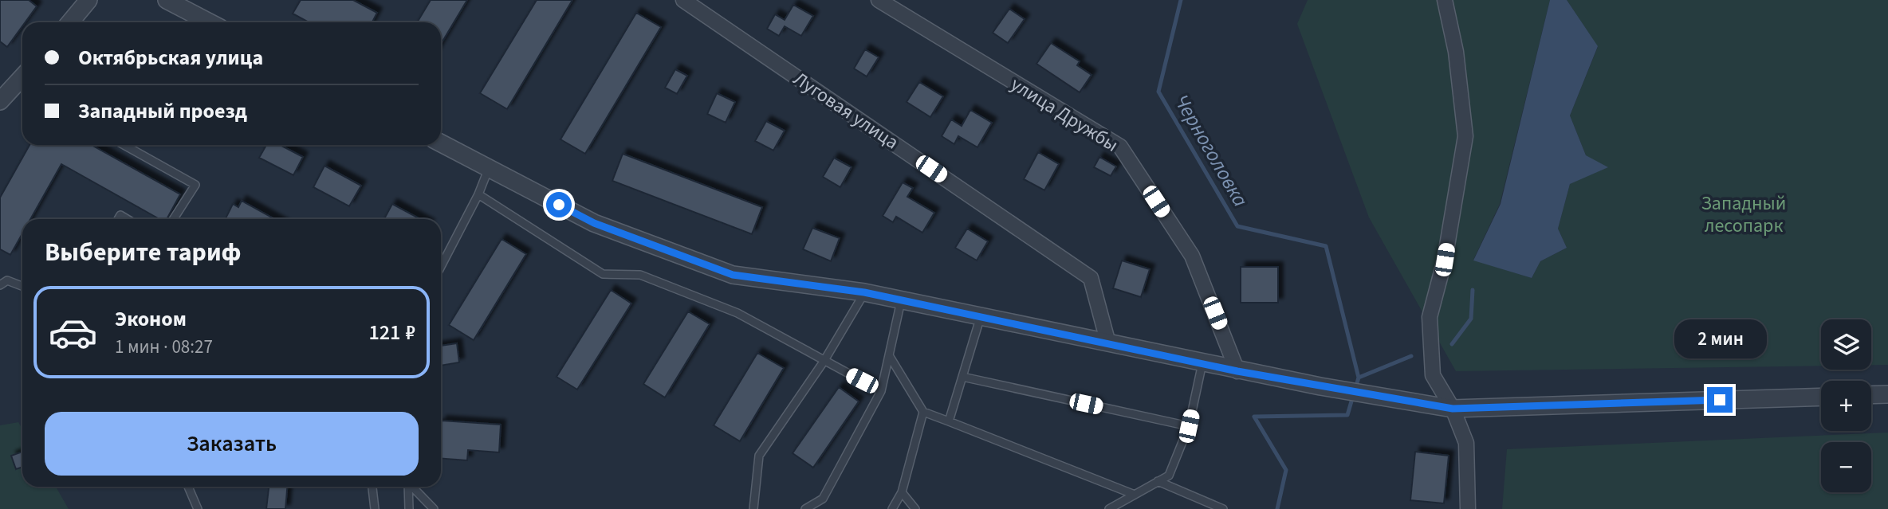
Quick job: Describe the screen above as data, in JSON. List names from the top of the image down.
{
  "streets": {
    "street": ["Луговая улица", "улица Дружбы"]
  },
  "water": ["Черноголовка"],
  "parks": ["Западный лесопарк"],
  "page": {
    "banner": ["Октябрьская улица", "Западный проезд"],
    "heading": "Выберите тариф",
    "list": [
      {
        "name": "Эконом",
        "note": "1 мин · 08:27",
        "value": "121 ₽"
      }
    ],
    "map_buttons": ["+", "−"],
    "bubble": "2 мин",
    "buttons": "Заказать"
  }
}
